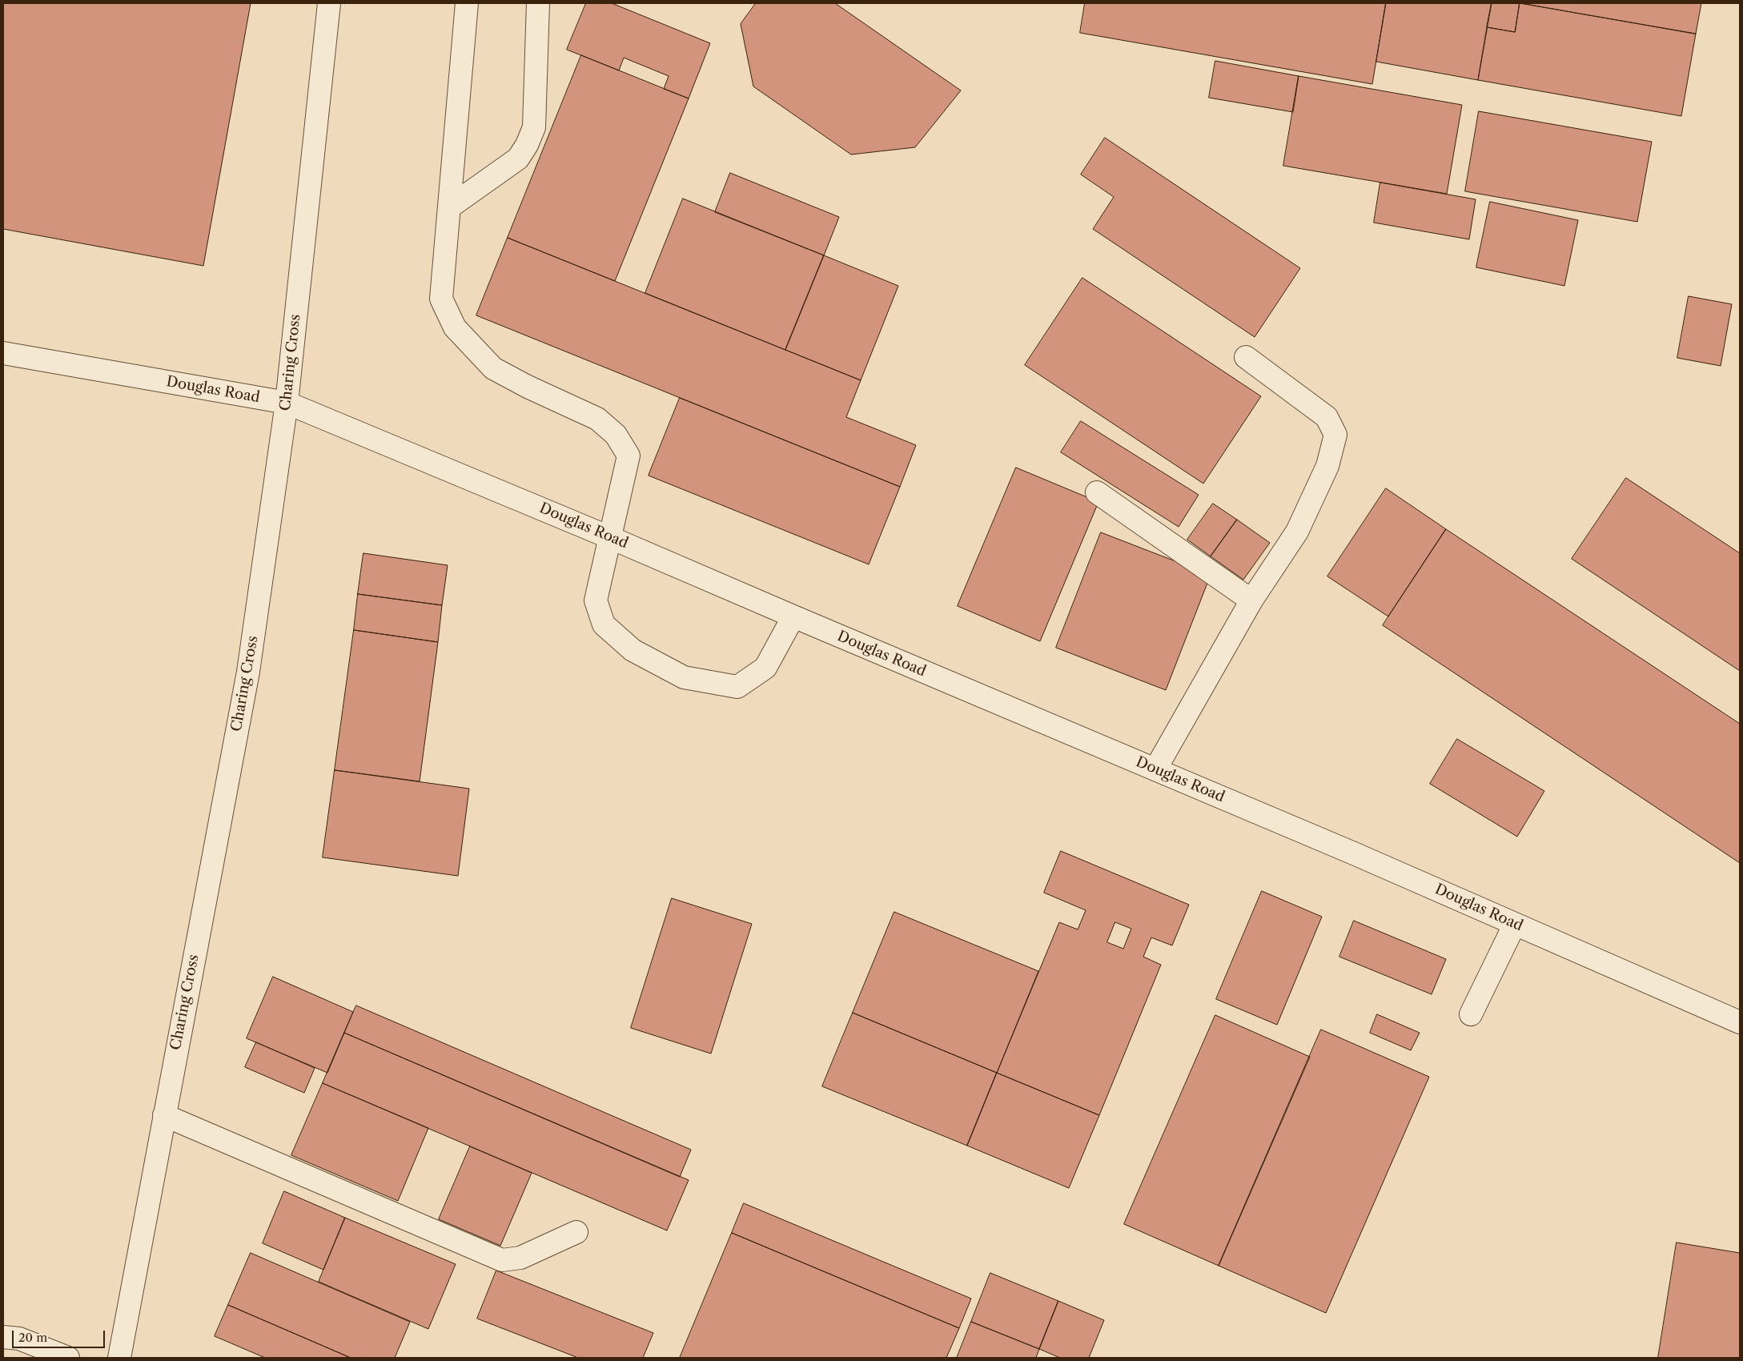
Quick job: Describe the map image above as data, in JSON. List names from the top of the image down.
{
  "streets": {
    "street": ["Charing Cross", "Douglas Road"]
  },
  "crossings": [
    ["Charing Cross", "Douglas Road"]
  ],
  "scale_bar": "20 m"
}
